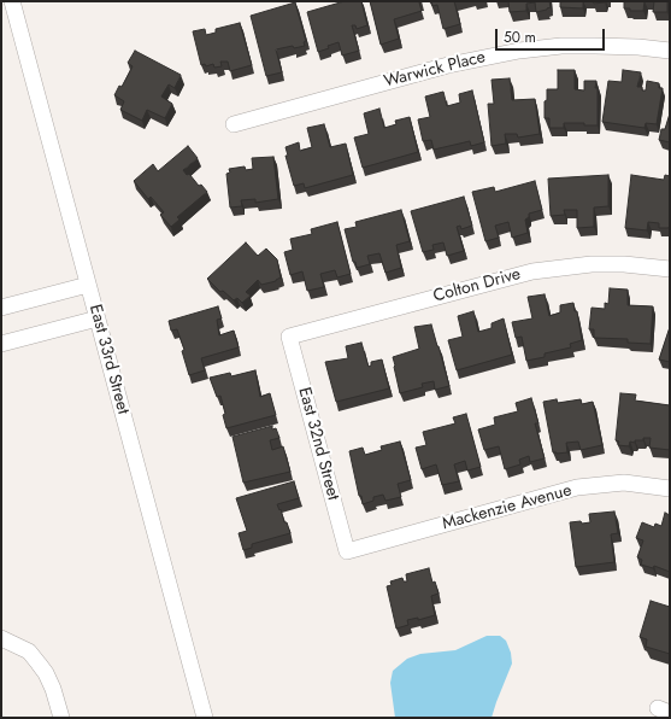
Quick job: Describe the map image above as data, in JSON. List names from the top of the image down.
{
  "streets": {
    "street": [
      "Warwick Place",
      "Colton Drive",
      "East 33rd Street",
      "East 32nd Street",
      "Mackenzie Avenue"
    ]
  },
  "crossings": [
    ["Colton Drive", "East 32nd Street"],
    ["East 32nd Street", "Mackenzie Avenue"]
  ],
  "scale_bar": "50 m"
}
